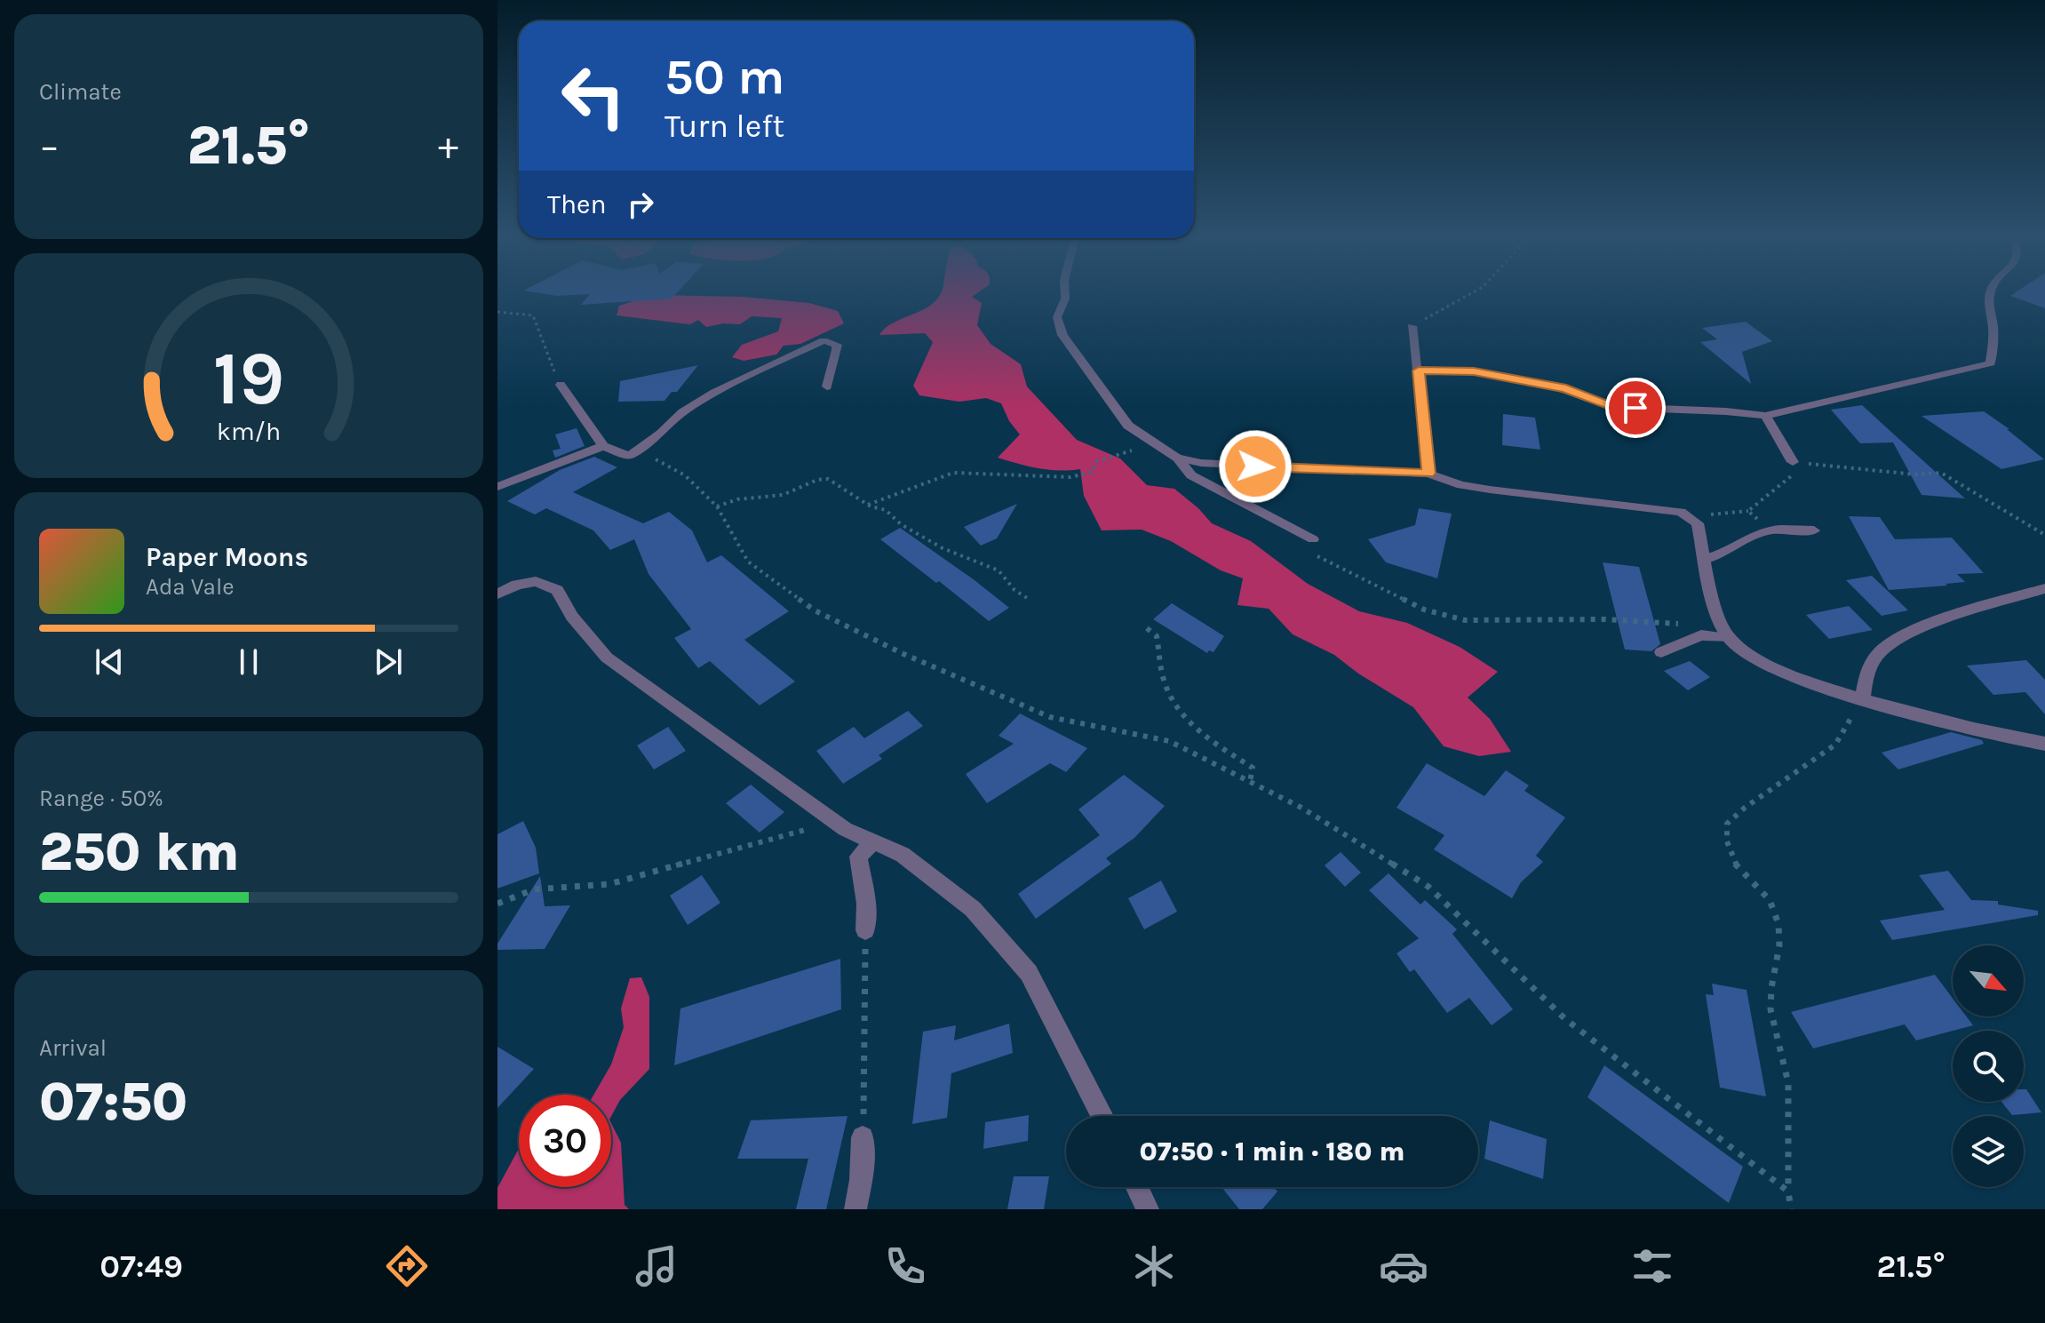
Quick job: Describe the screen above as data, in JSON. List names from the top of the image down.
{
  "north": "bottom right",
  "page": {
    "tile": [
      "Climate",
      ["Range · 50%", "250 km"],
      ["Arrival", "07:50"]
    ],
    "turn": ["50 m", "Turn left"],
    "heat": ["−", "21.5°", "+"],
    "then": "Then",
    "song": ["Paper Moons", "Ada Vale"],
    "limit": "30",
    "trip": "07:50 · 1 min · 180 m",
    "tabs": ["07:49", "21.5°"],
    "gauge": ["19", "km/h"]
  }
}
